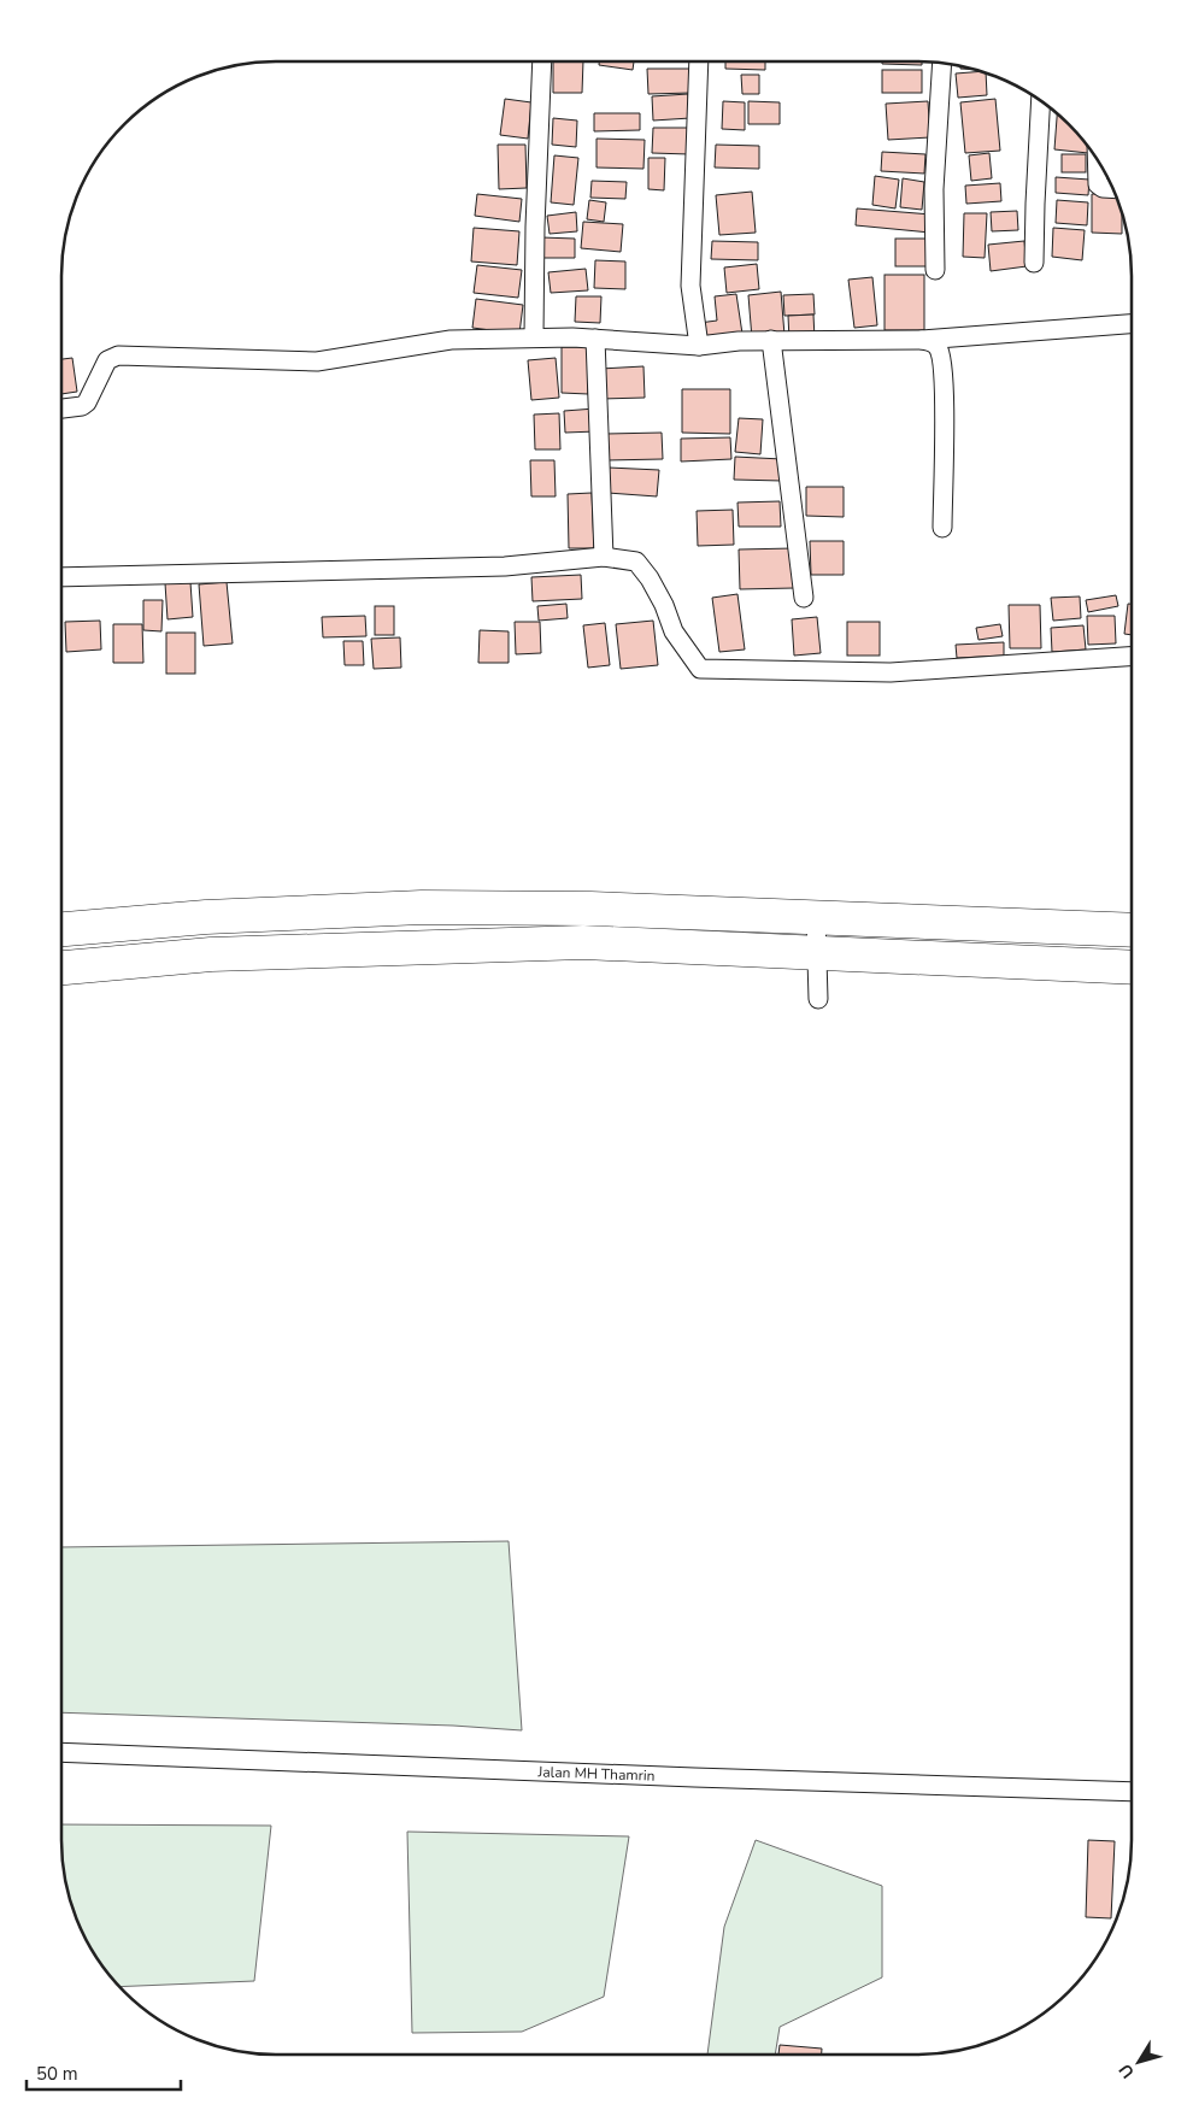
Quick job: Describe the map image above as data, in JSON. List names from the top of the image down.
{
  "streets": {
    "street": ["Jalan MH Thamrin"]
  },
  "scale_bar": "50 m",
  "north": "bottom left"
}
